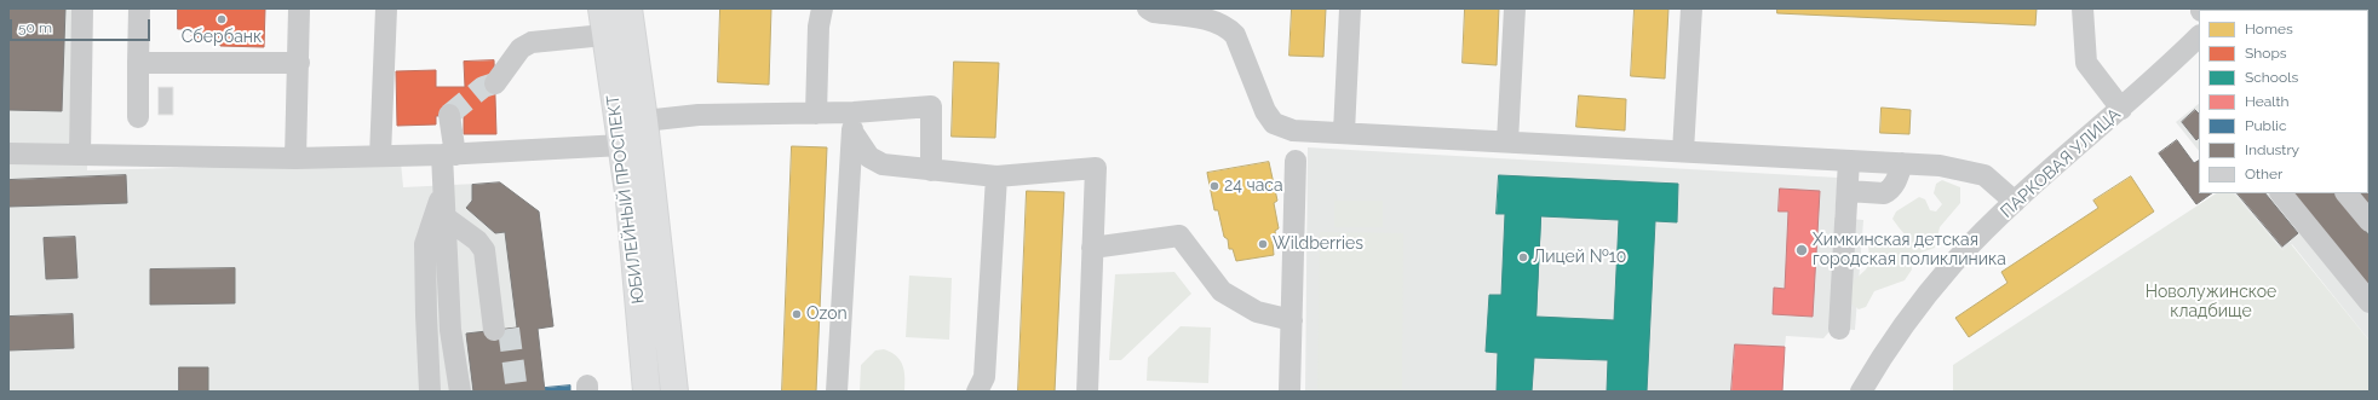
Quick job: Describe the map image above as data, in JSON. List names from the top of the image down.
{
  "streets": {
    "main road": ["ЮБИЛЕЙНЫЙ ПРОСПЕКТ"],
    "street": ["ПАРКОВАЯ УЛИЦА"]
  },
  "parks": ["Новолужинское кладбище"],
  "places": [
    "Сбербанк",
    "24 часа",
    "Wildberries",
    "Химкинская детская городская поликлиника",
    "Лицей №10",
    "Ozon"
  ],
  "legend": [
    "Homes",
    "Shops",
    "Schools",
    "Health",
    "Public",
    "Industry",
    "Other"
  ],
  "scale_bar": "50 m"
}
